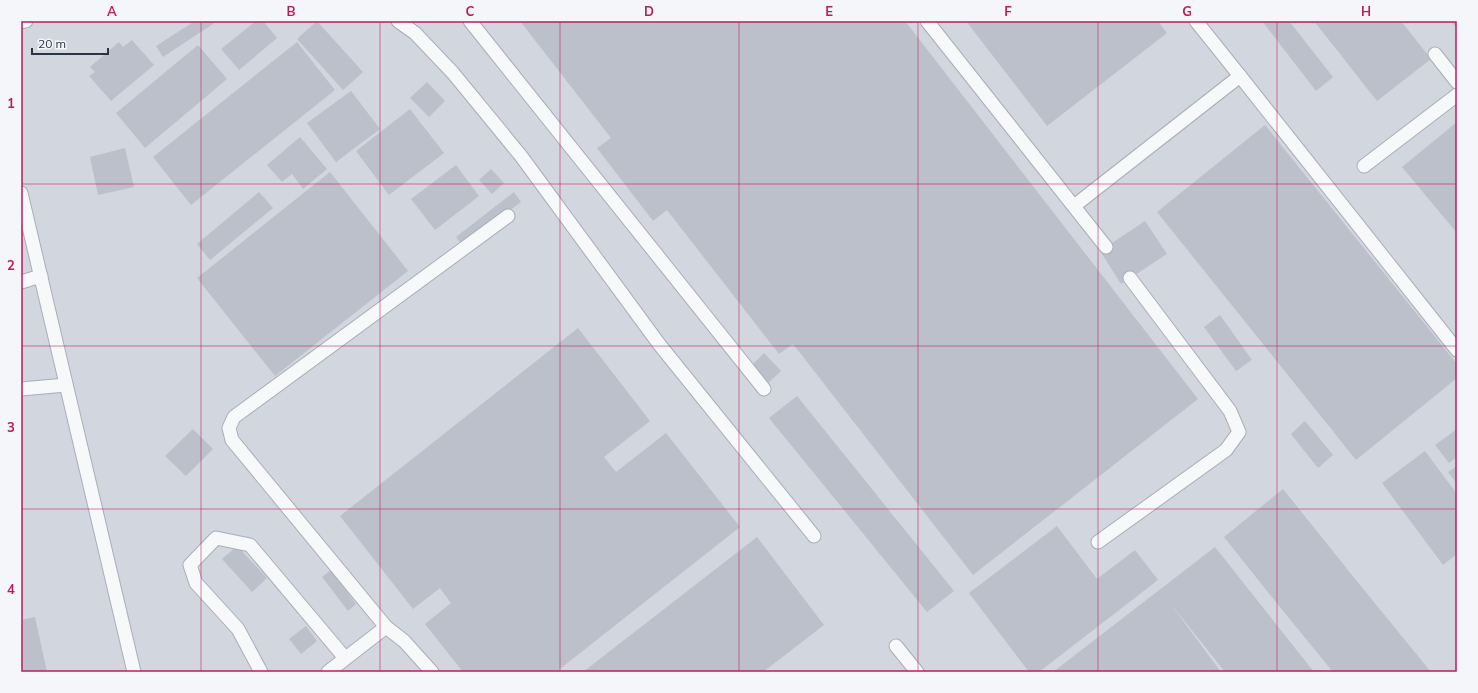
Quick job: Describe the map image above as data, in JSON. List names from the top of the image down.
{
  "scale_bar": "20 m",
  "grid": {
    "columns": [
      "A",
      "B",
      "C",
      "D",
      "E",
      "F",
      "G",
      "H"
    ],
    "rows": [
      "1",
      "2",
      "3",
      "4"
    ]
  }
}
